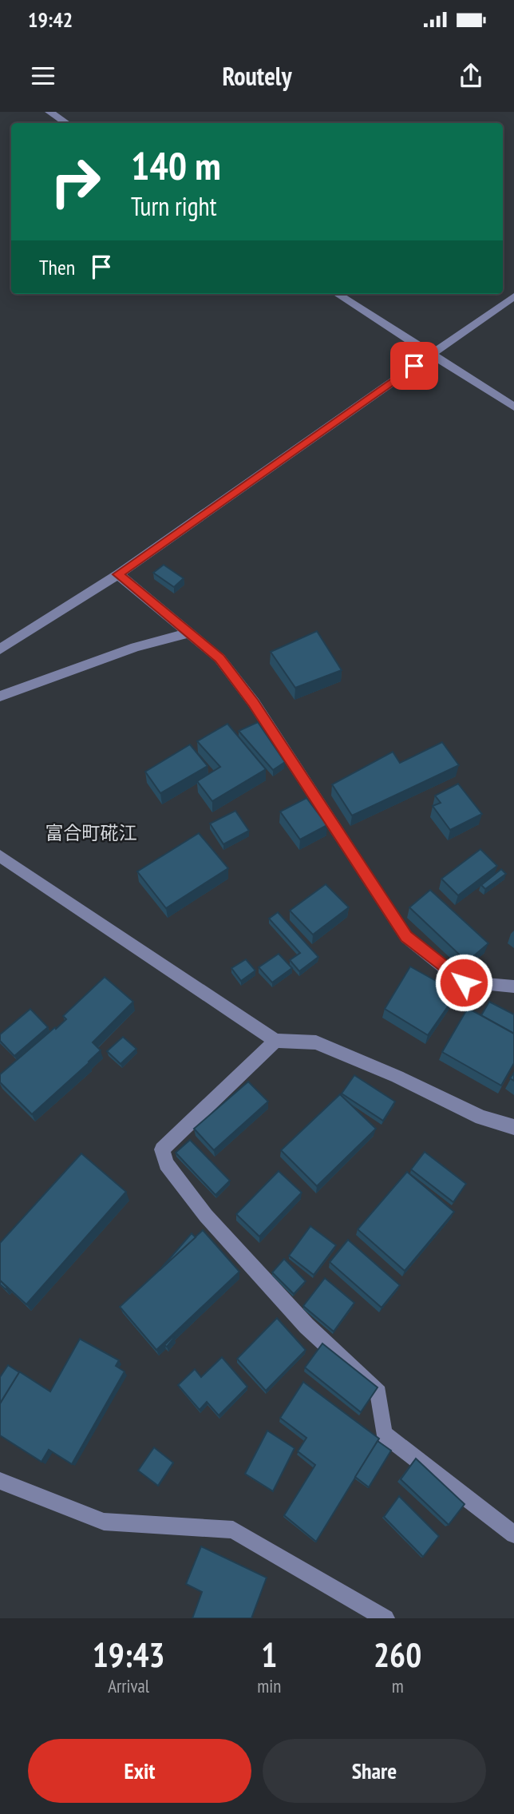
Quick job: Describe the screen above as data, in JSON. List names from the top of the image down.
{
  "districts": ["富合町硴江"],
  "page": {
    "status": "19:42",
    "header": "Routely",
    "turn": ["140 m", "Turn right"],
    "then": "Then",
    "eta": [
      "19:43",
      "Arrival",
      "1",
      "min",
      "260",
      "m"
    ],
    "buttons": ["Exit", "Share"]
  }
}
